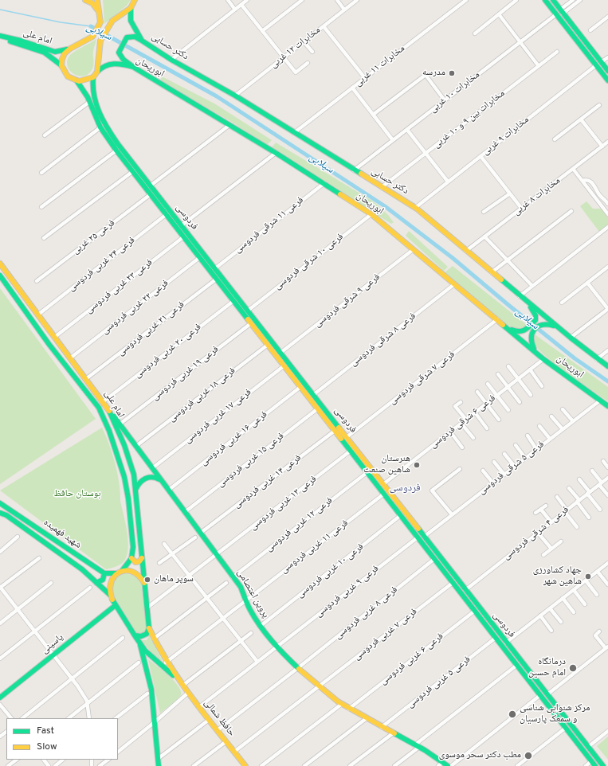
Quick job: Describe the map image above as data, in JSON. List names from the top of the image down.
{
  "streets": {
    "main road": [
      "امام علی",
      "دکتر حسابی",
      "ابوریحان",
      "فردوسی",
      "شهید فهمیده",
      "پروین اعتصامی",
      "یاسینی",
      "حافظ شمالی"
    ],
    "street": [
      "مخابرات ۱۲ غربی",
      "مخابرات ۱۱ غربی",
      "مخابرات ۱۰ غربی",
      "مخابرات بین ۹ و ۱۰ غربی",
      "مخابرات ۹ غربی",
      "مخابرات ۸ غربی",
      "فرعی ۱۱ شرقی فردوسی",
      "فرعی ۲۵ غربی",
      "فرعی ۱۰ شرقی فردوسی",
      "فرعی ۲۴ غربی فردوسی",
      "فرعی ۲۳ غربی فردوسی",
      "فرعی ۹ شرقی فردوسی",
      "فرعی ۲۲ غربی فردوسی",
      "فرعی ۲۱ غربی فردوسی",
      "فرعی ۸ شرقی فردوسی",
      "فرعی ۲۰ غربی فردوسی",
      "فرعی ۱۹ غربی فردوسی",
      "فرعی ۷ شرقی فردوسی",
      "فرعی ۱۸ غربی فردوسی",
      "فرعی ۱۷ غربی فردوسی",
      "فرعی ۶ شرقی فردوسی",
      "فرعی ۱۶ غربی فردوسی",
      "فرعی ۱۵ غربی فردوسی",
      "فرعی ۵ شرقی فردوسی",
      "فرعی ۱۴ غربی فردوسی",
      "فرعی ۱۳ غربی فردوسی",
      "فرعی ۱۲ غربی فردوسی",
      "فرعی ۴ شرقی فردوسی",
      "فرعی ۱۱ غربی فردوسی",
      "فرعی ۱۰ غربی فردوسی",
      "فرعی ۹ غربی فردوسی",
      "فرعی ۸ غربی فردوسی",
      "فرعی ۷ غربی فردوسی",
      "فرعی ۶ غربی فردوسی",
      "فرعی ۵ غربی فردوسی"
    ]
  },
  "crossings": [
    ["امام علی", "فردوسی"],
    ["امام علی", "فرعی ۲۴ غربی فردوسی"],
    ["امام علی", "فرعی ۲۳ غربی فردوسی"],
    ["امام علی", "فرعی ۲۲ غربی فردوسی"],
    ["امام علی", "فرعی ۲۱ غربی فردوسی"],
    ["امام علی", "فرعی ۲۰ غربی فردوسی"],
    ["امام علی", "فرعی ۱۳ غربی فردوسی"],
    ["امام علی", "پروین اعتصامی"],
    ["امام علی", "حافظ شمالی"],
    ["دکتر حسابی", "مخابرات ۱۲ غربی"],
    ["دکتر حسابی", "مخابرات ۱۱ غربی"],
    ["دکتر حسابی", "مخابرات ۱۰ غربی"],
    ["دکتر حسابی", "مخابرات بین ۹ و ۱۰ غربی"],
    ["دکتر حسابی", "مخابرات ۹ غربی"],
    ["دکتر حسابی", "مخابرات ۸ غربی"],
    ["ابوریحان", "فردوسی"],
    ["ابوریحان", "فرعی ۱۱ شرقی فردوسی"],
    ["ابوریحان", "فرعی ۱۰ شرقی فردوسی"],
    ["ابوریحان", "فرعی ۹ شرقی فردوسی"],
    ["ابوریحان", "فرعی ۸ شرقی فردوسی"],
    ["ابوریحان", "فرعی ۷ شرقی فردوسی"],
    ["ابوریحان", "فرعی ۶ شرقی فردوسی"],
    ["ابوریحان", "فرعی ۵ شرقی فردوسی"],
    ["فردوسی", "فرعی ۱۱ شرقی فردوسی"],
    ["فردوسی", "فرعی ۲۵ غربی"],
    ["فردوسی", "فرعی ۱۰ شرقی فردوسی"],
    ["فردوسی", "فرعی ۲۴ غربی فردوسی"],
    ["فردوسی", "فرعی ۲۳ غربی فردوسی"],
    ["فردوسی", "فرعی ۹ شرقی فردوسی"],
    ["فردوسی", "فرعی ۲۲ غربی فردوسی"],
    ["فردوسی", "فرعی ۲۱ غربی فردوسی"],
    ["فردوسی", "فرعی ۸ شرقی فردوسی"],
    ["فردوسی", "فرعی ۲۰ غربی فردوسی"],
    ["فردوسی", "فرعی ۱۹ غربی فردوسی"],
    ["فردوسی", "فرعی ۷ شرقی فردوسی"],
    ["فردوسی", "فرعی ۱۸ غربی فردوسی"],
    ["فردوسی", "فرعی ۱۷ غربی فردوسی"],
    ["فردوسی", "فرعی ۶ شرقی فردوسی"],
    ["فردوسی", "فرعی ۱۶ غربی فردوسی"],
    ["فردوسی", "فرعی ۱۵ غربی فردوسی"],
    ["فردوسی", "فرعی ۵ شرقی فردوسی"],
    ["فردوسی", "فرعی ۱۴ غربی فردوسی"],
    ["فردوسی", "فرعی ۱۳ غربی فردوسی"],
    ["فردوسی", "فرعی ۱۲ غربی فردوسی"],
    ["فردوسی", "فرعی ۴ شرقی فردوسی"],
    ["فردوسی", "فرعی ۱۱ غربی فردوسی"],
    ["فردوسی", "فرعی ۱۰ غربی فردوسی"],
    ["فردوسی", "فرعی ۹ غربی فردوسی"],
    ["فردوسی", "فرعی ۸ غربی فردوسی"],
    ["فردوسی", "فرعی ۷ غربی فردوسی"],
    ["فردوسی", "فرعی ۶ غربی فردوسی"],
    ["فردوسی", "فرعی ۵ غربی فردوسی"],
    ["فرعی ۱۹ غربی فردوسی", "پروین اعتصامی"],
    ["فرعی ۱۸ غربی فردوسی", "پروین اعتصامی"],
    ["فرعی ۱۷ غربی فردوسی", "پروین اعتصامی"],
    ["فرعی ۱۶ غربی فردوسی", "پروین اعتصامی"],
    ["فرعی ۱۵ غربی فردوسی", "پروین اعتصامی"],
    ["فرعی ۱۴ غربی فردوسی", "پروین اعتصامی"],
    ["فرعی ۱۳ غربی فردوسی", "پروین اعتصامی"],
    ["فرعی ۱۳ غربی فردوسی", "حافظ شمالی"],
    ["فرعی ۱۲ غربی فردوسی", "پروین اعتصامی"],
    ["شهید فهمیده", "حافظ شمالی"],
    ["فرعی ۱۱ غربی فردوسی", "پروین اعتصامی"],
    ["فرعی ۱۱ غربی فردوسی", "حافظ شمالی"],
    ["فرعی ۱۰ غربی فردوسی", "پروین اعتصامی"],
    ["فرعی ۹ غربی فردوسی", "پروین اعتصامی"],
    ["فرعی ۹ غربی فردوسی", "حافظ شمالی"],
    ["پروین اعتصامی", "فرعی ۸ غربی فردوسی"],
    ["پروین اعتصامی", "فرعی ۷ غربی فردوسی"],
    ["پروین اعتصامی", "فرعی ۶ غربی فردوسی"],
    ["پروین اعتصامی", "فرعی ۵ غربی فردوسی"],
    ["فرعی ۸ غربی فردوسی", "حافظ شمالی"],
    ["فرعی ۷ غربی فردوسی", "حافظ شمالی"],
    ["یاسینی", "حافظ شمالی"]
  ],
  "districts": ["فردوسی"],
  "water": ["سیلابی"],
  "parks": ["بوستان حافظ"],
  "places": [
    "مدرسه",
    "هنرستان شاهین صنعت",
    "جهاد کشاورزی شاهین شهر",
    "سوپر ماهان",
    "درمانگاه امام حسین",
    "مرکز شنوایی شناسی و سمعک پارسیان",
    "مطب دکتر سحر موسوی"
  ],
  "legend": ["Fast", "Slow"]
}
